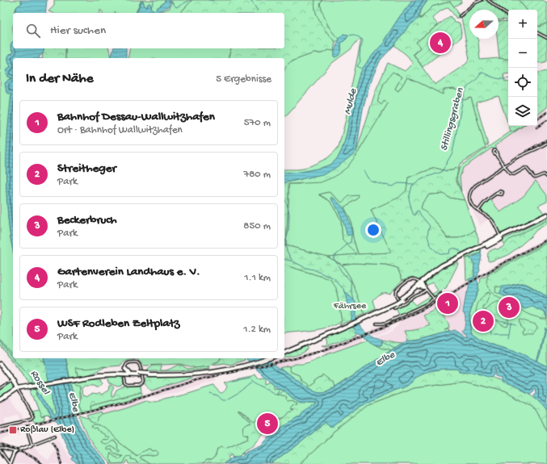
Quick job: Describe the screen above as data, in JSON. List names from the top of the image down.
{
  "water": [
    "Mulde",
    "Stillingsgraben",
    "Elbe",
    "Rossel"
  ],
  "parks": ["Fährsee"],
  "places": {
    "transit": ["Roßlau (Elbe)"]
  },
  "north": "left",
  "page": {
    "map_buttons": ["+", "−"],
    "search": "Hier suchen",
    "pins": [
      "4",
      "1",
      "3",
      "2",
      "5"
    ],
    "heading": ["In der Nähe", "5 Ergebnisse"],
    "list": [
      {
        "mark": "1",
        "name": "Bahnhof Dessau-Wallwitzhafen",
        "note": "Ort · Bahnhof Wallwitzhafen",
        "value": "570 m"
      },
      {
        "mark": "2",
        "name": "Streitheger",
        "note": "Park",
        "value": "780 m"
      },
      {
        "mark": "3",
        "name": "Beckerbruch",
        "note": "Park",
        "value": "850 m"
      },
      {
        "mark": "4",
        "name": "Gartenverein Landhaus e. V.",
        "note": "Park",
        "value": "1.1 km"
      },
      {
        "mark": "5",
        "name": "WSF Rodleben Zeltplatz",
        "note": "Park",
        "value": "1.2 km"
      }
    ]
  }
}
